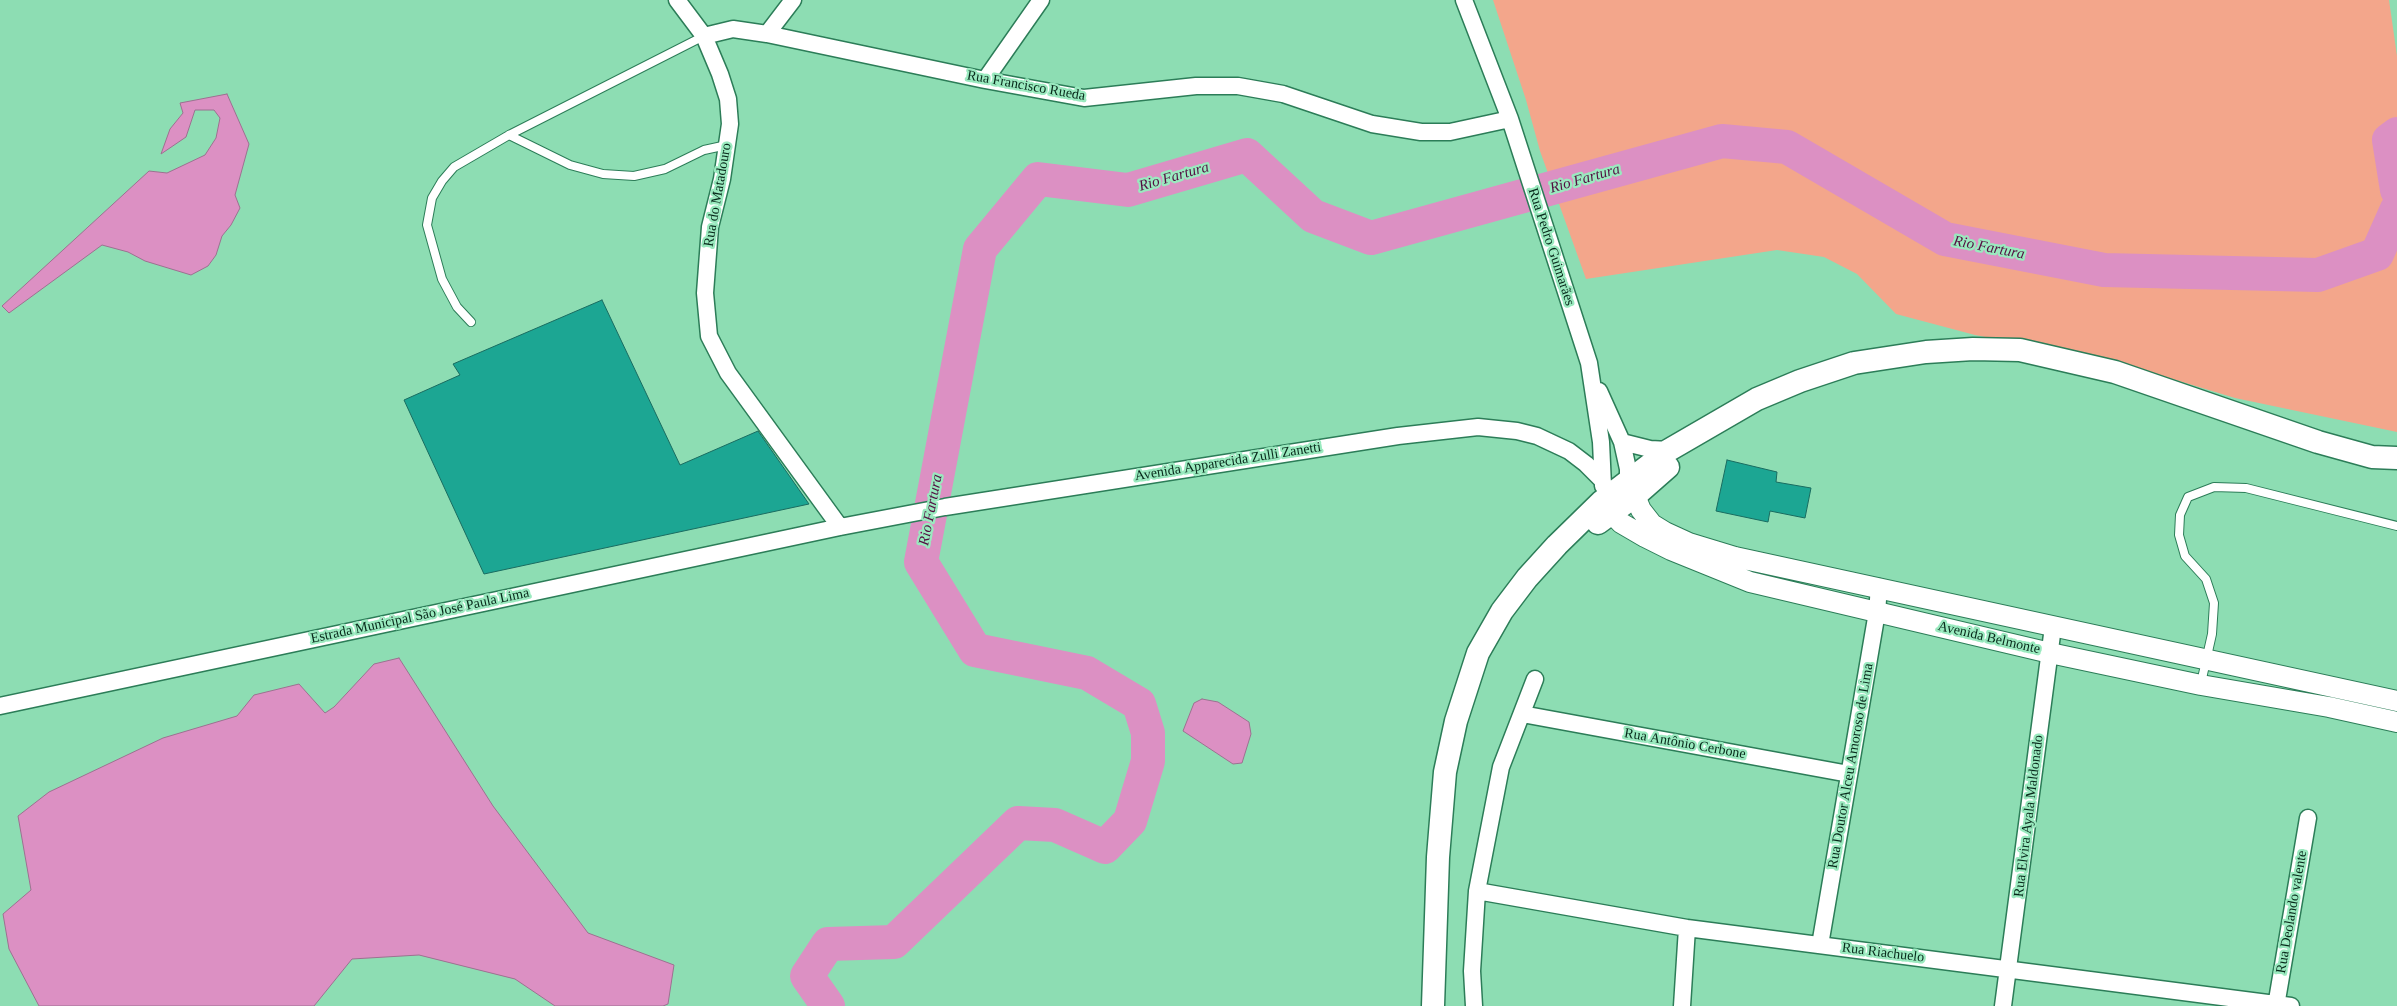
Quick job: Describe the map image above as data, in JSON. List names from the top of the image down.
{
  "streets": {
    "street": [
      "Rua Francisco Rueda",
      "Rua do Matadouro",
      "Rua Pedro Guimarães",
      "Avenida Apparecida Zulli Zanetti",
      "Estrada Municipal São José Paula Lima",
      "Avenida Belmonte",
      "Rua Antônio Cerbone",
      "Rua Doutor Alceu Amoroso de Lima",
      "Rua Elvira Ayala Maldonado",
      "Rua Deolando valente",
      "Rua Riachuelo"
    ]
  },
  "crossings": [
    ["Rua Francisco Rueda", "Rua do Matadouro"],
    ["Rua Francisco Rueda", "Rua Pedro Guimarães"],
    ["Rua do Matadouro", "Avenida Apparecida Zulli Zanetti"],
    ["Rua do Matadouro", "Estrada Municipal São José Paula Lima"],
    ["Rua Pedro Guimarães", "Avenida Apparecida Zulli Zanetti"],
    ["Rua Pedro Guimarães", "Avenida Belmonte"],
    ["Avenida Apparecida Zulli Zanetti", "Estrada Municipal São José Paula Lima"],
    ["Avenida Apparecida Zulli Zanetti", "Avenida Belmonte"],
    ["Avenida Belmonte", "Rua Doutor Alceu Amoroso de Lima"],
    ["Avenida Belmonte", "Rua Elvira Ayala Maldonado"],
    ["Rua Antônio Cerbone", "Rua Doutor Alceu Amoroso de Lima"],
    ["Rua Doutor Alceu Amoroso de Lima", "Rua Riachuelo"],
    ["Rua Elvira Ayala Maldonado", "Rua Riachuelo"],
    ["Rua Deolando valente", "Rua Riachuelo"]
  ],
  "water": ["Rio Fartura"]
}
